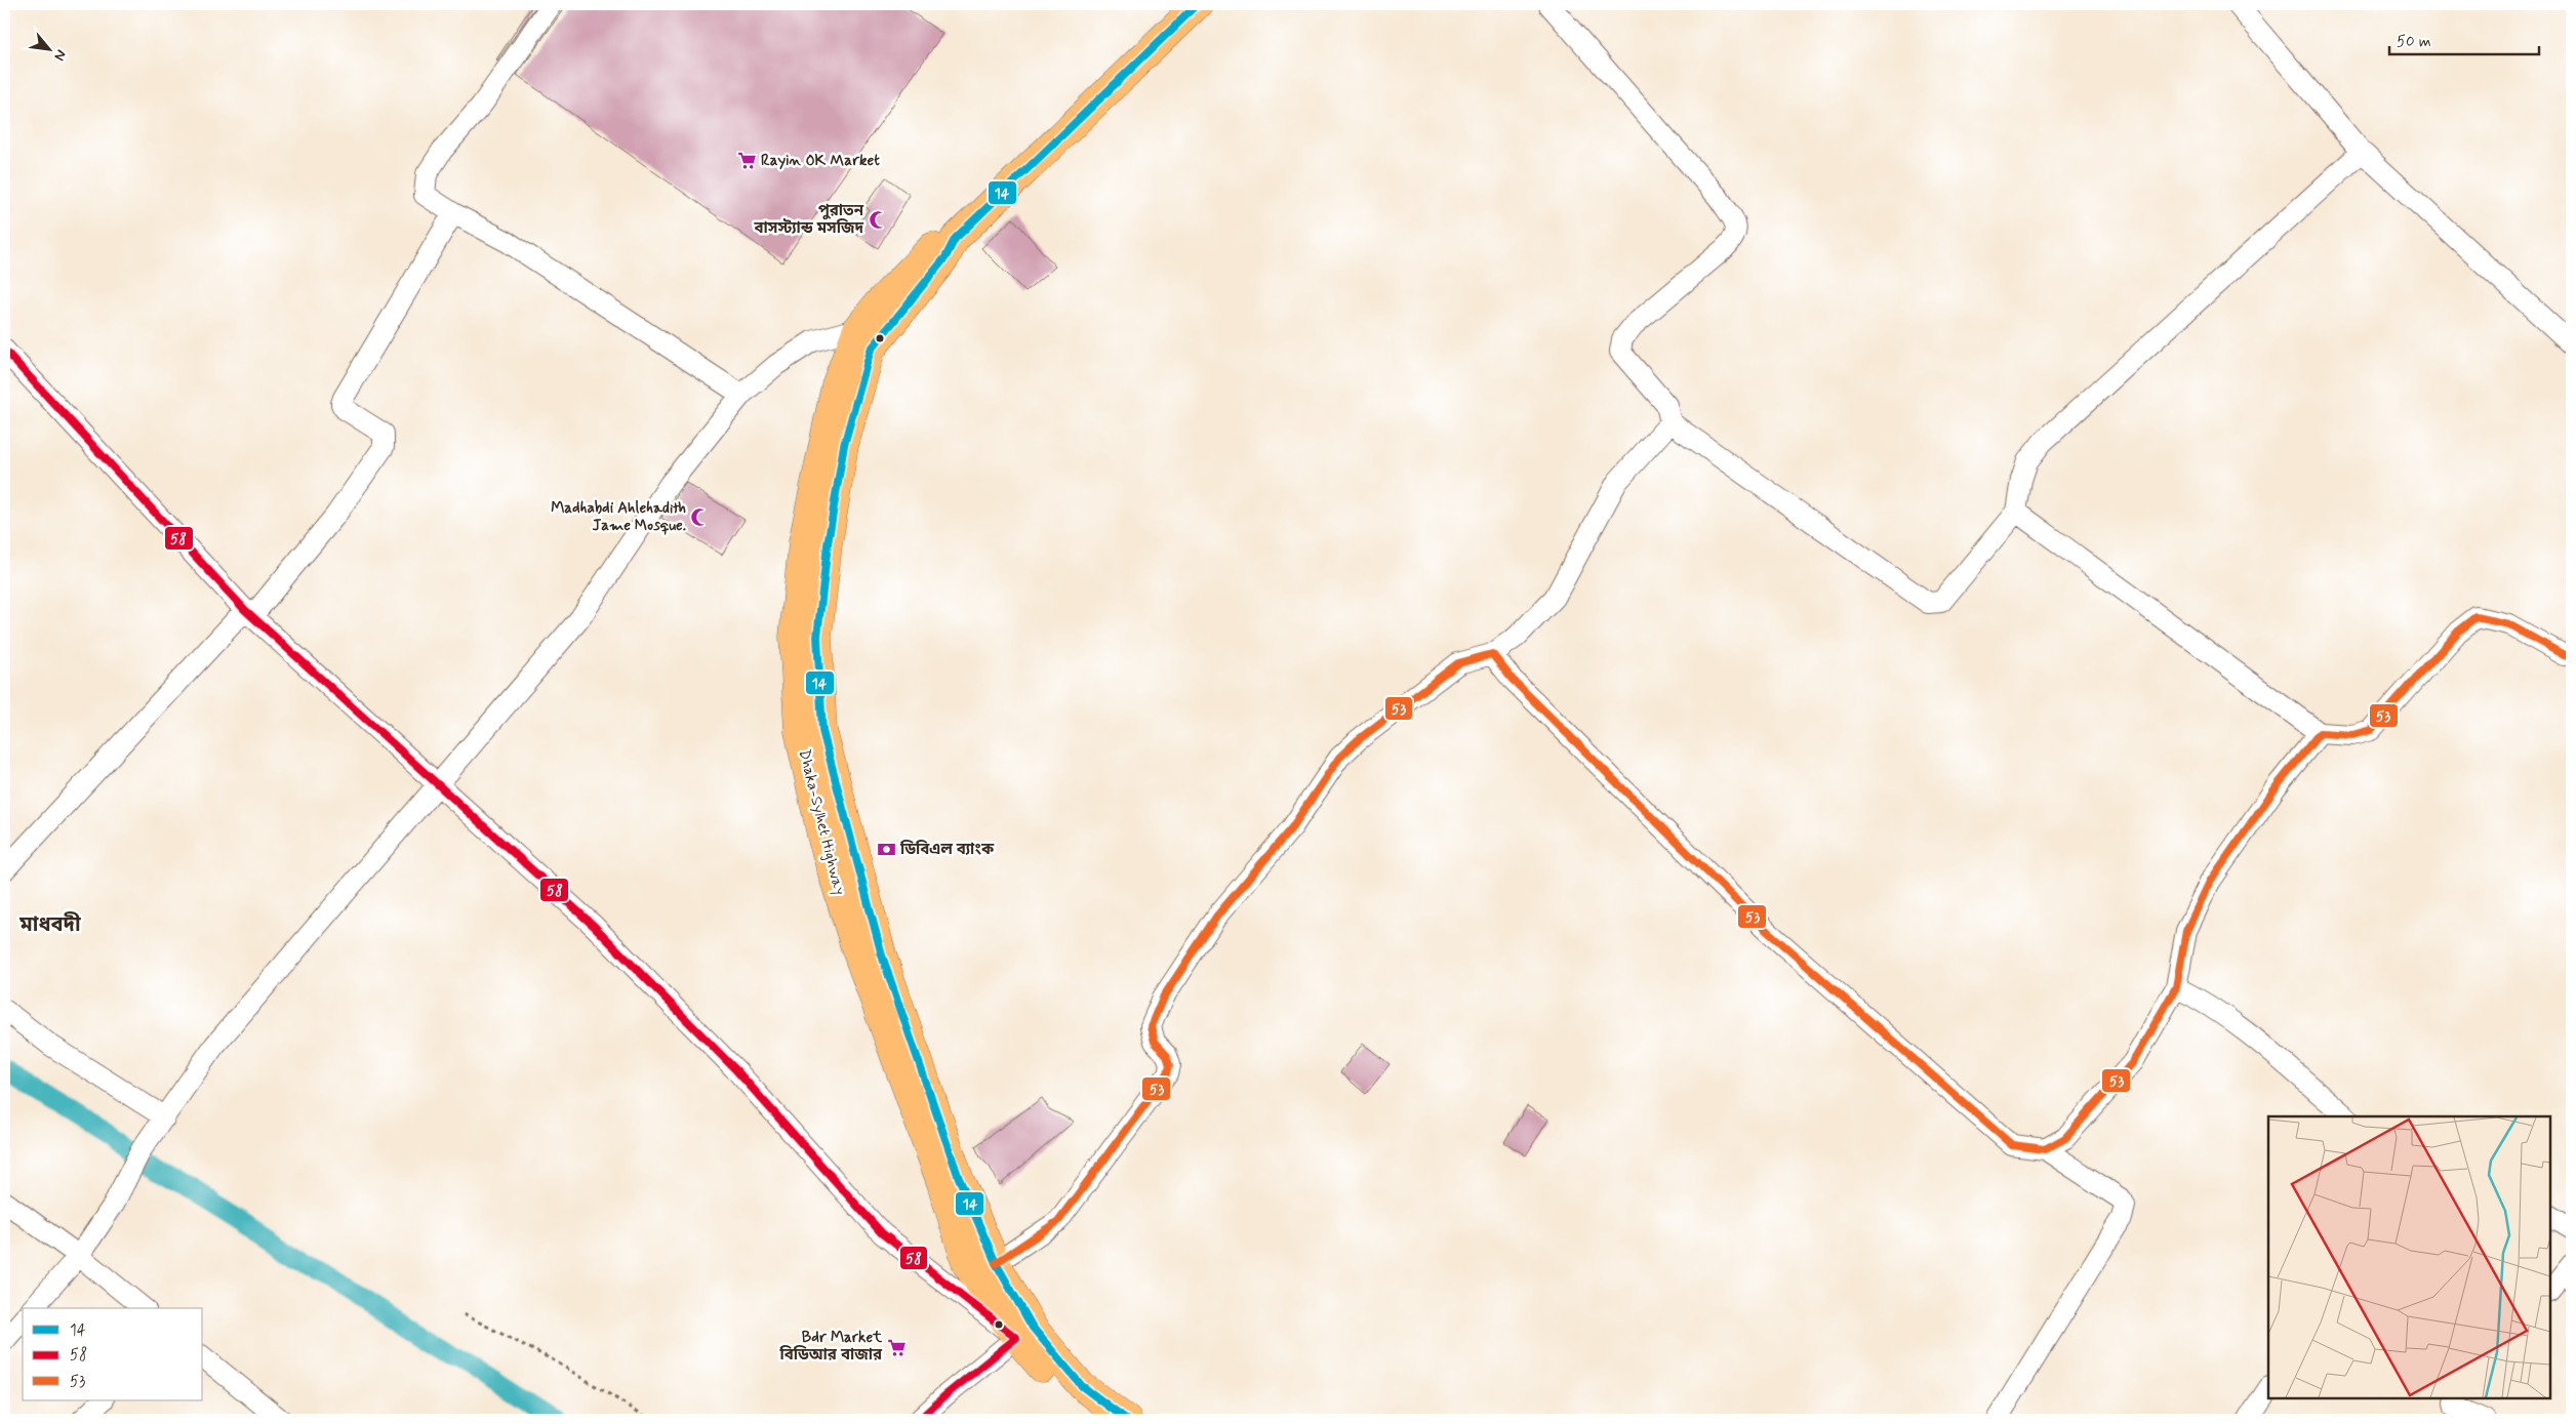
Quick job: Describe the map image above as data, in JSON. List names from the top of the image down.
{
  "streets": {
    "highway": ["Dhaka-Sylhet Highway"]
  },
  "districts": ["মাধবদী"],
  "places": {
    "supermarket": ["Rayin OK Market", "Bdr Market বিডিআর বাজার"],
    "mosque": ["পুরাতন বাসস্ট্যান্ড মসজিদ", "Madhabdi Ahlehadith Jame Mosque."],
    "bank": ["ডিবিএল ব্যাংক"]
  },
  "lines": ["transit line 14", "transit line 58", "transit line 53"],
  "legend": ["14", "58", "53"],
  "scale_bar": "50 m",
  "north": "bottom right"
}
